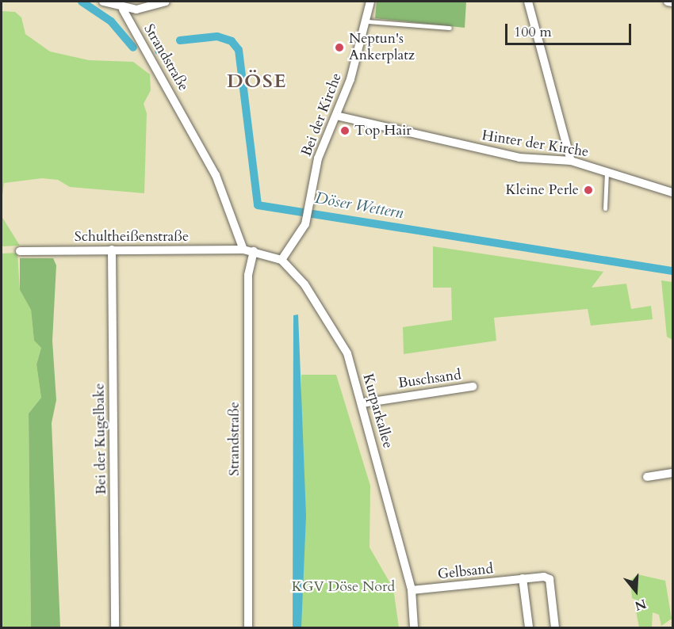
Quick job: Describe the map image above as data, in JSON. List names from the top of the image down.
{
  "streets": {
    "street": [
      "Strandstraße",
      "Bei der Kirche",
      "Hinter der Kirche",
      "Schultheißenstraße",
      "Buschsand",
      "Kurparkallee",
      "Bei der Kugelbake",
      "Gelbsand"
    ]
  },
  "crossings": [
    ["Strandstraße", "Schultheißenstraße"],
    ["Bei der Kirche", "Hinter der Kirche"],
    ["Bei der Kirche", "Kurparkallee"],
    ["Schultheißenstraße", "Bei der Kugelbake"],
    ["Buschsand", "Kurparkallee"],
    ["Kurparkallee", "Gelbsand"]
  ],
  "districts": ["DÖSE"],
  "water": ["Döser Wettern"],
  "parks": ["KGV Döse Nord"],
  "places": ["Neptun's Ankerplatz", "Top Hair", "Kleine Perle"],
  "scale_bar": "100 m",
  "north": "bottom"
}
